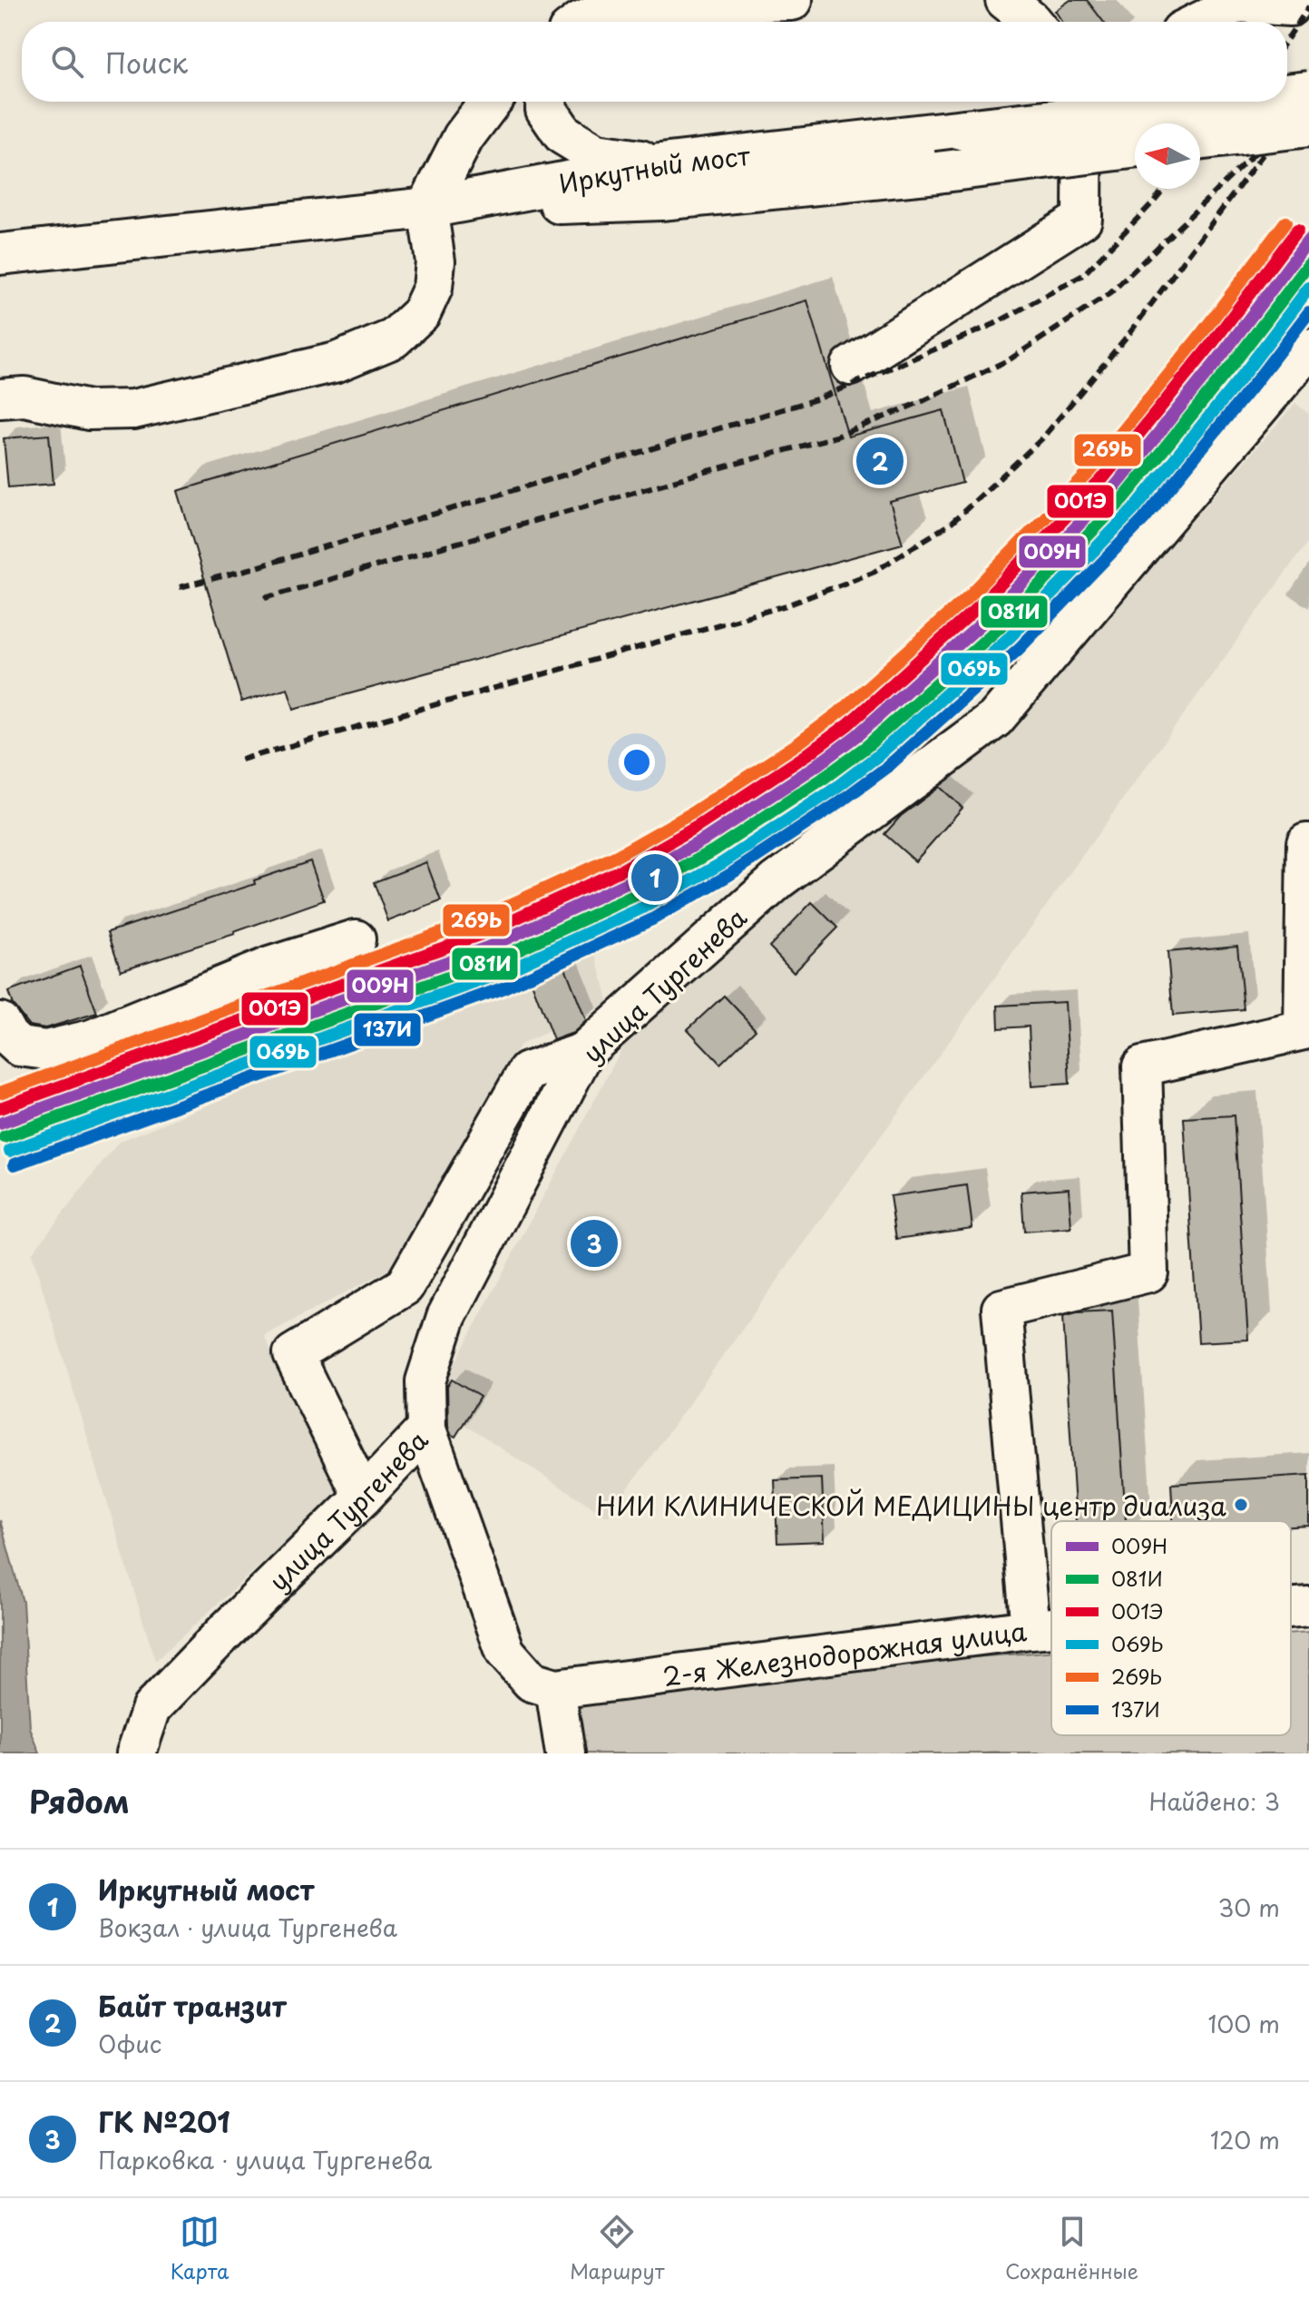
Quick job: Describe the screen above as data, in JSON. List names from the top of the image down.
{
  "streets": {
    "main road": ["Иркутный мост"],
    "street": ["улица Тургенева", "2-я Железнодорожная улица"]
  },
  "places": ["НИИ КЛИНИЧЕСКОЙ МЕДИЦИНЫ центр диализа"],
  "lines": [
    "transit line 269Ь",
    "transit line 001Э",
    "transit line 009Н",
    "transit line 081И",
    "transit line 069Ь",
    "transit line 137И"
  ],
  "legend": [
    "009Н",
    "081И",
    "001Э",
    "069Ь",
    "269Ь",
    "137И"
  ],
  "north": "left",
  "page": {
    "search": "Поиск",
    "pins": ["2", "1", "3"],
    "heading": ["Рядом", "Найдено: 3"],
    "list": [
      {
        "mark": "1",
        "name": "Иркутный мост",
        "note": "Вокзал · улица Тургенева",
        "value": "30 m"
      },
      {
        "mark": "2",
        "name": "Байт транзит",
        "note": "Офис",
        "value": "100 m"
      },
      {
        "mark": "3",
        "name": "ГК №201",
        "note": "Парковка · улица Тургенева",
        "value": "120 m"
      }
    ],
    "nav": ["Карта", "Маршрут", "Сохранённые"]
  }
}
